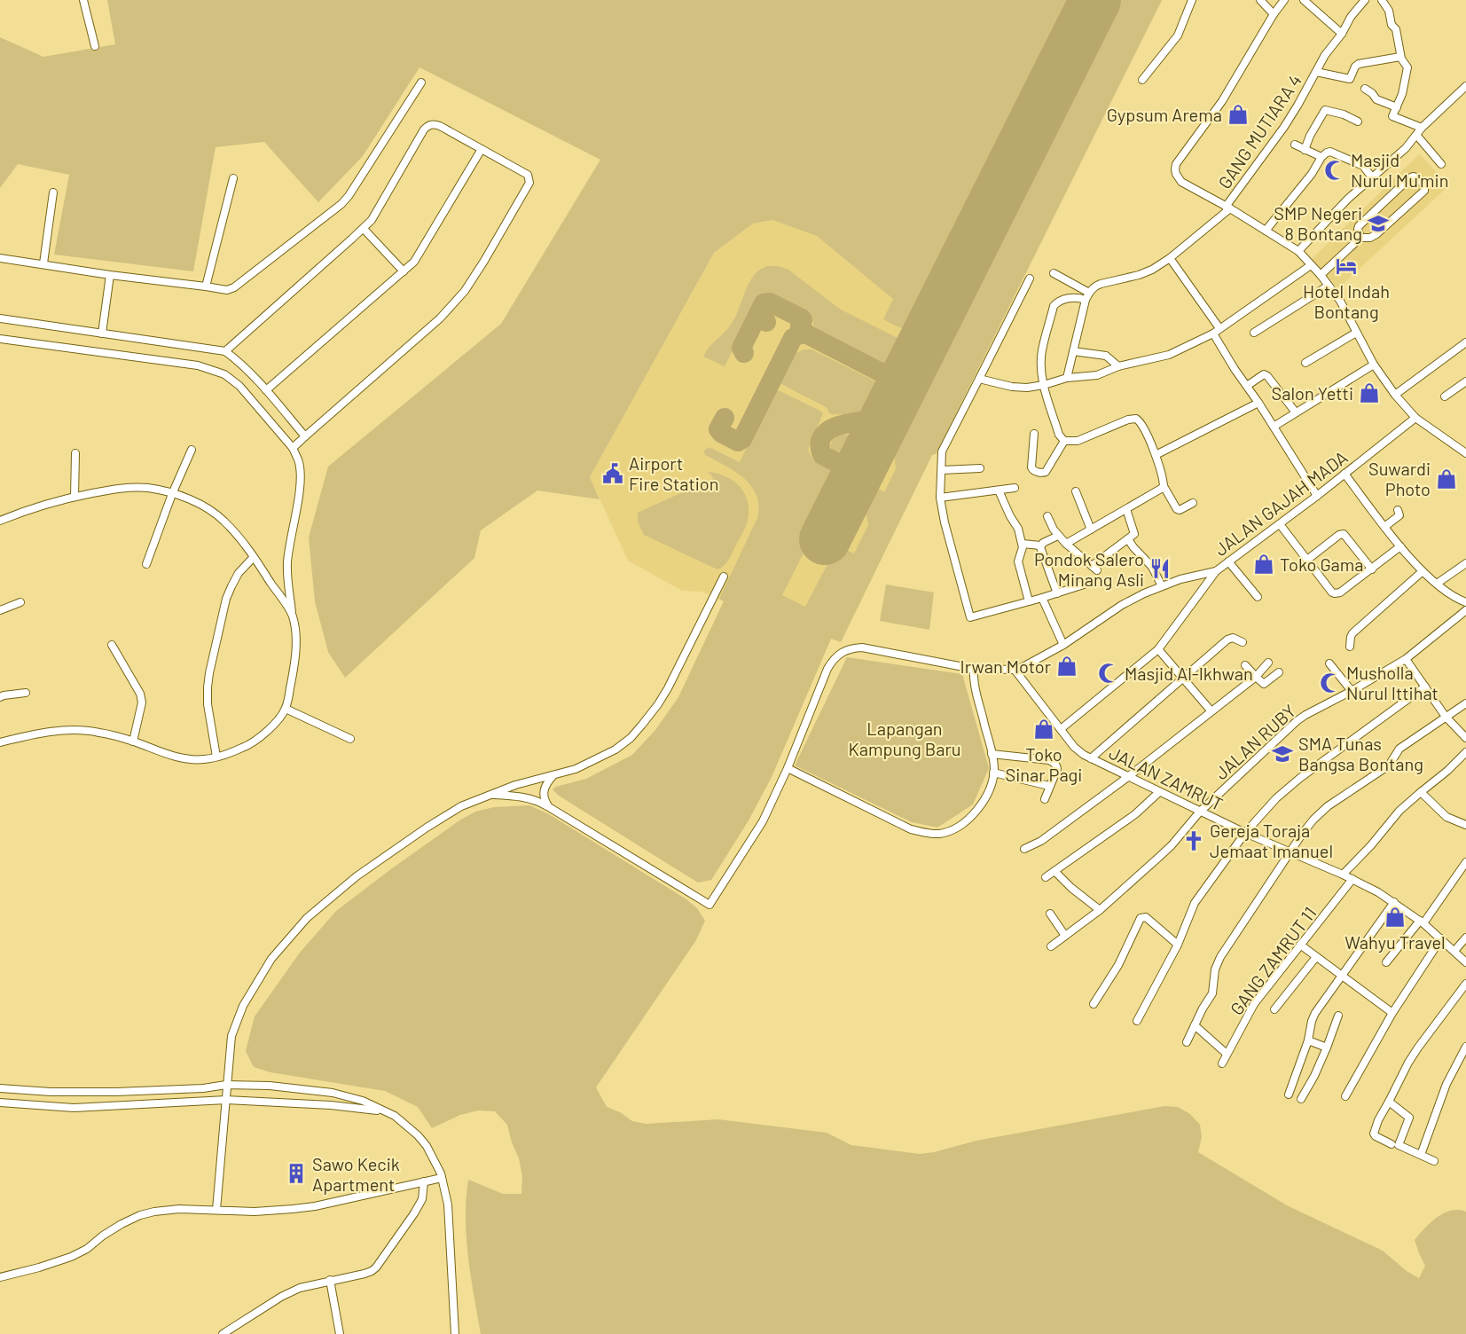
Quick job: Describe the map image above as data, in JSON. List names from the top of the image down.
{
  "streets": {
    "street": [
      "GANG MUTIARA 4",
      "JALAN GAJAH MADA",
      "JALAN RUBY",
      "JALAN ZAMRUT",
      "GANG ZAMRUT 11"
    ]
  },
  "crossings": [
    ["JALAN GAJAH MADA", "JALAN ZAMRUT"],
    ["JALAN RUBY", "JALAN ZAMRUT"],
    ["JALAN ZAMRUT", "GANG ZAMRUT 11"]
  ],
  "parks": ["Lapangan Kampung Baru"],
  "places": {
    "shop": [
      "Gypsum Arema",
      "Salon Yetti",
      "Suwardi Photo",
      "Toko Gama",
      "Irwan Motor",
      "Toko Sinar Pagi",
      "Wahyu Travel"
    ],
    "mosque": ["Masjid Nurul Mu'min", "Masjid Al-Ikhwan", "Musholla Nurul Ittihat"],
    "school or university": ["SMP Negeri 8 Bontang", "SMA Tunas Bangsa Bontang"],
    "hotel": ["Hotel Indah Bontang"],
    "public building": ["Airport Fire Station"],
    "restaurant": ["Pondok Salero Minang Asli"],
    "church": ["Gereja Toraja Jemaat Imanuel"],
    "building": ["Sawo Kecik Apartment"]
  }
}
